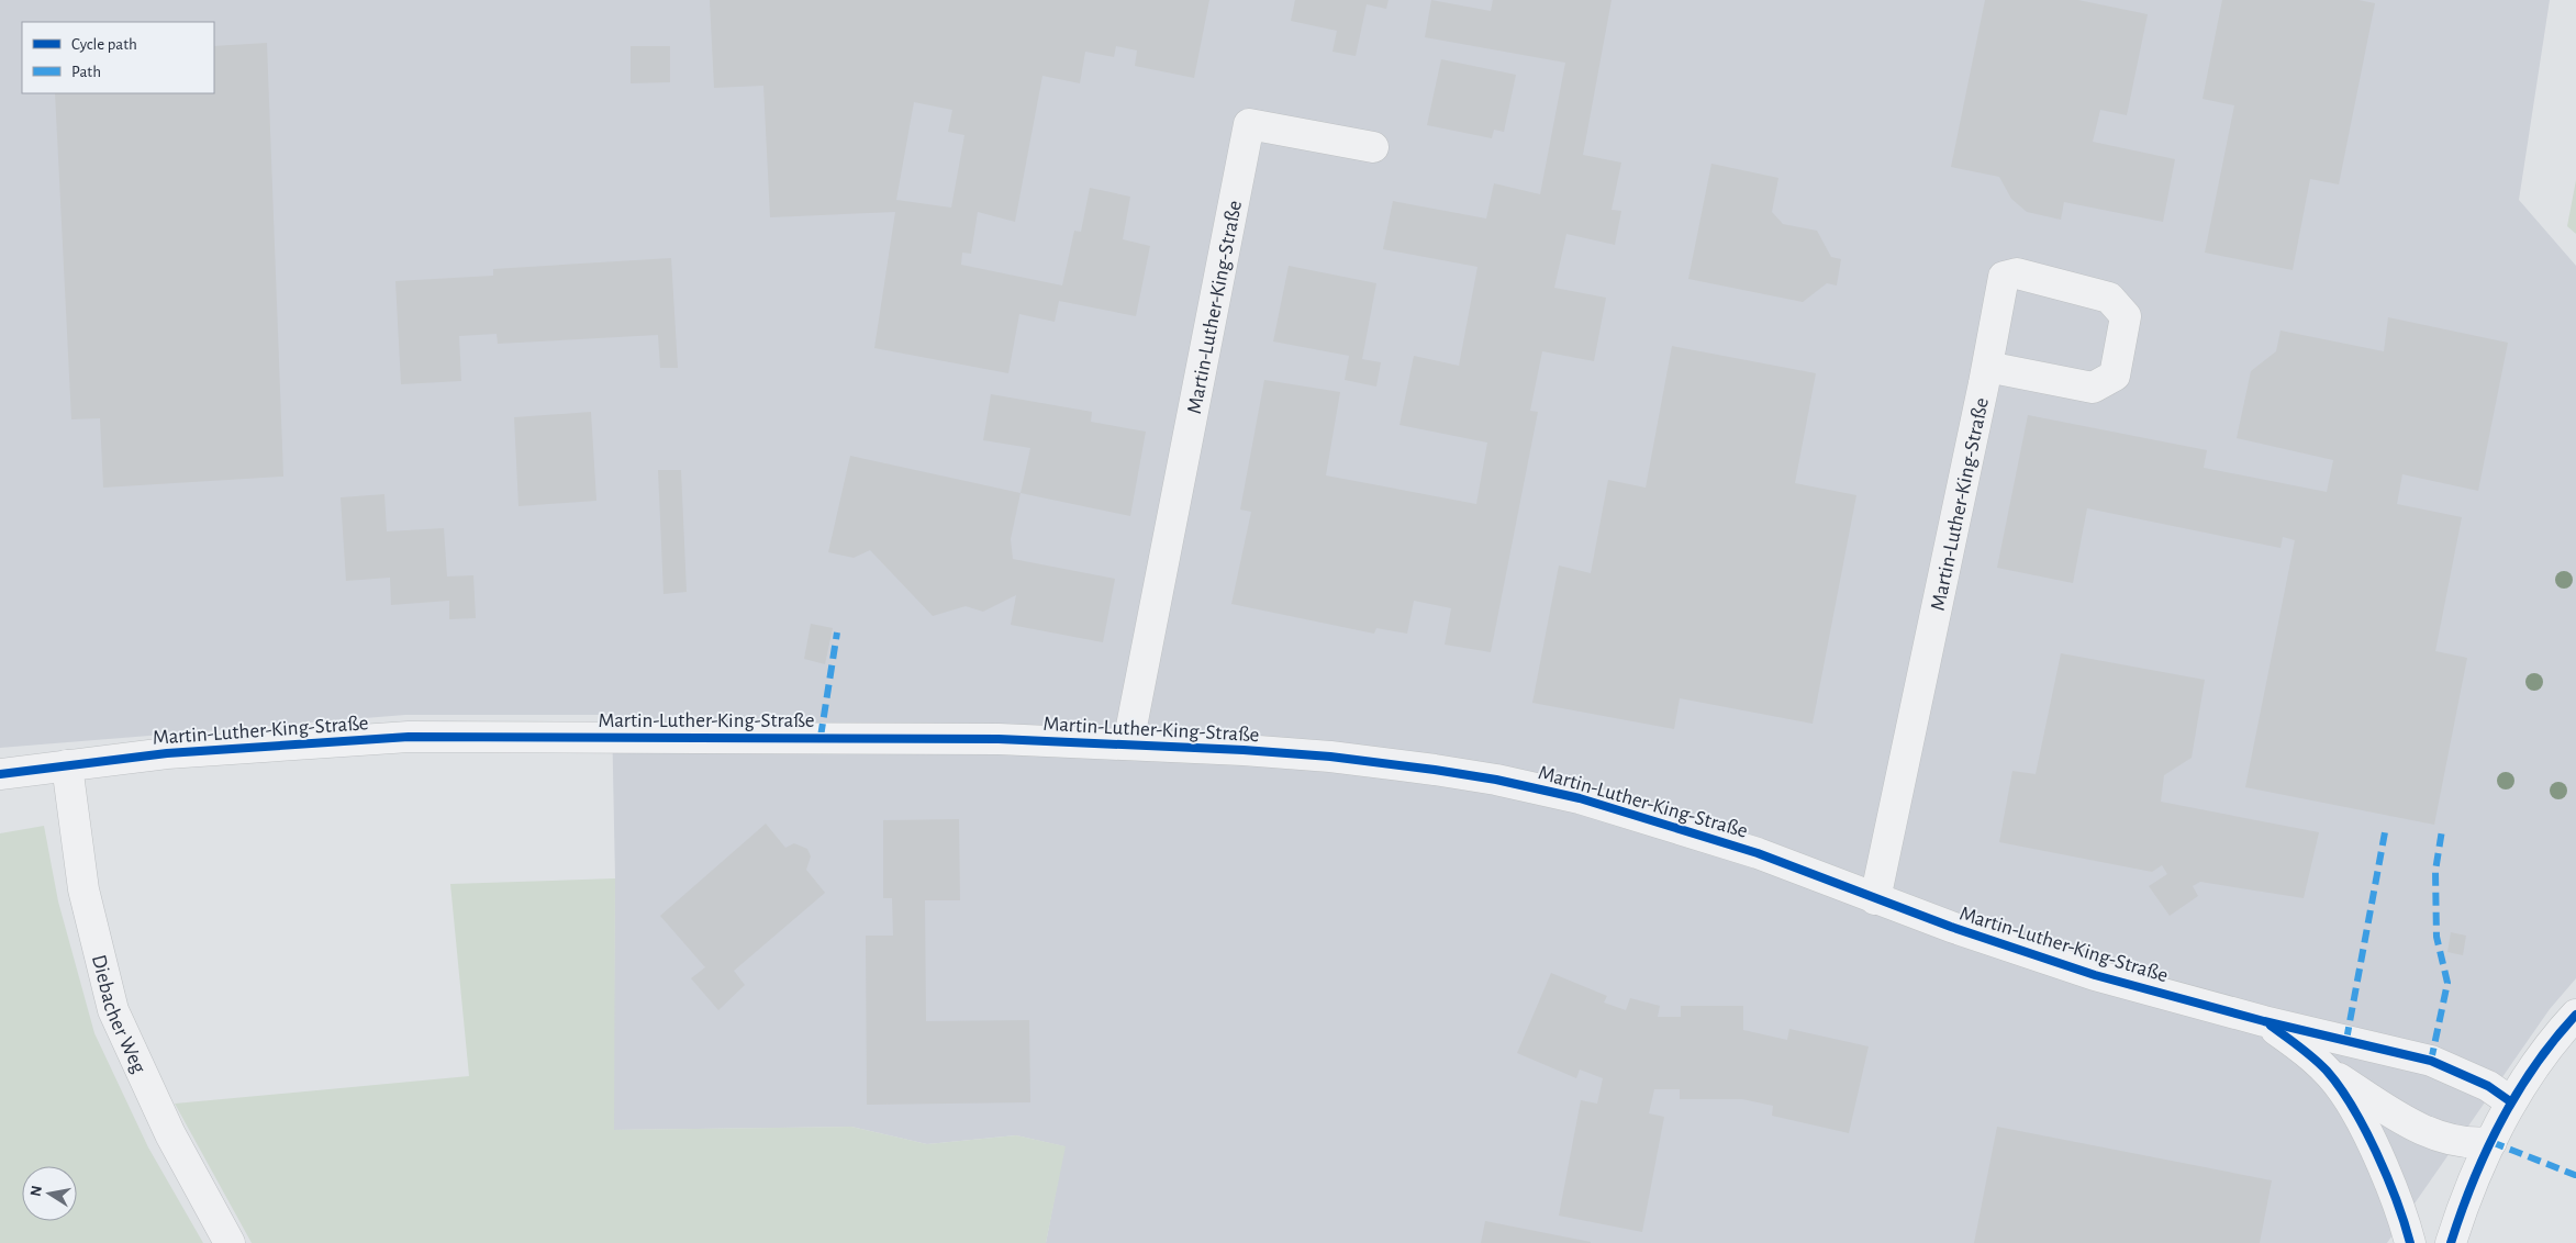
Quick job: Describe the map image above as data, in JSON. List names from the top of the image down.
{
  "streets": {
    "street": ["Martin-Luther-King-Straße", "Diebacher Weg"]
  },
  "crossings": [
    ["Martin-Luther-King-Straße", "Diebacher Weg"]
  ],
  "legend": ["Cycle path", "Path"],
  "north": "left"
}
